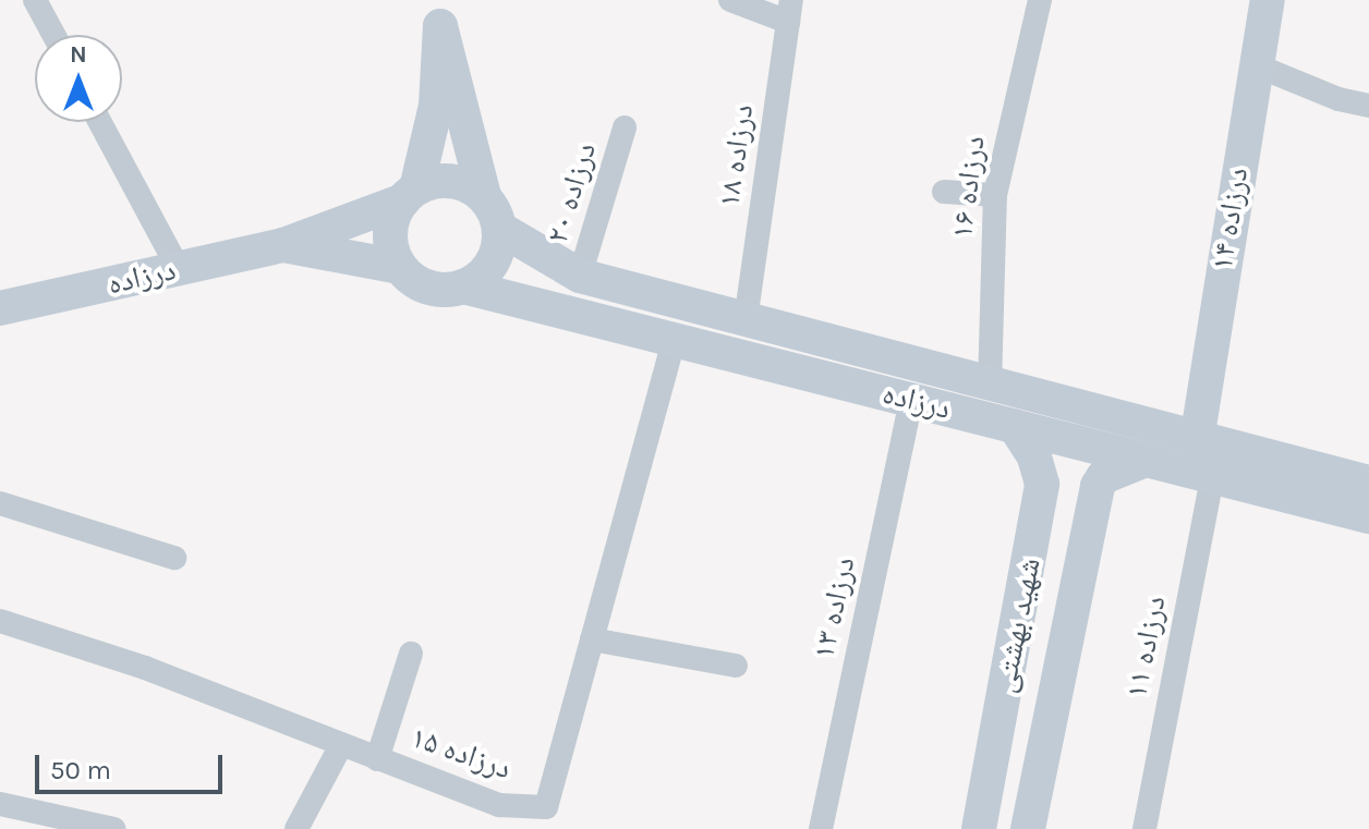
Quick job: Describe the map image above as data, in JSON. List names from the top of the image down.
{
  "streets": {
    "main road": ["درزاده ۱۴", "درزاده", "شهید بهشتی"],
    "street": [
      "درزاده ۱۸",
      "درزاده ۱۶",
      "درزاده ۲۰",
      "درزاده ۱۳",
      "درزاده ۱۱",
      "درزاده ۱۵"
    ]
  },
  "crossings": [
    ["درزاده ۱۸", "درزاده"],
    ["درزاده ۱۶", "درزاده"],
    ["درزاده ۲۰", "درزاده"],
    ["درزاده ۱۴", "درزاده"],
    ["درزاده", "درزاده ۱۳"],
    ["درزاده", "شهید بهشتی"],
    ["درزاده", "درزاده ۱۱"],
    ["درزاده", "درزاده ۱۵"]
  ],
  "scale_bar": "50 m",
  "north": "top"
}
